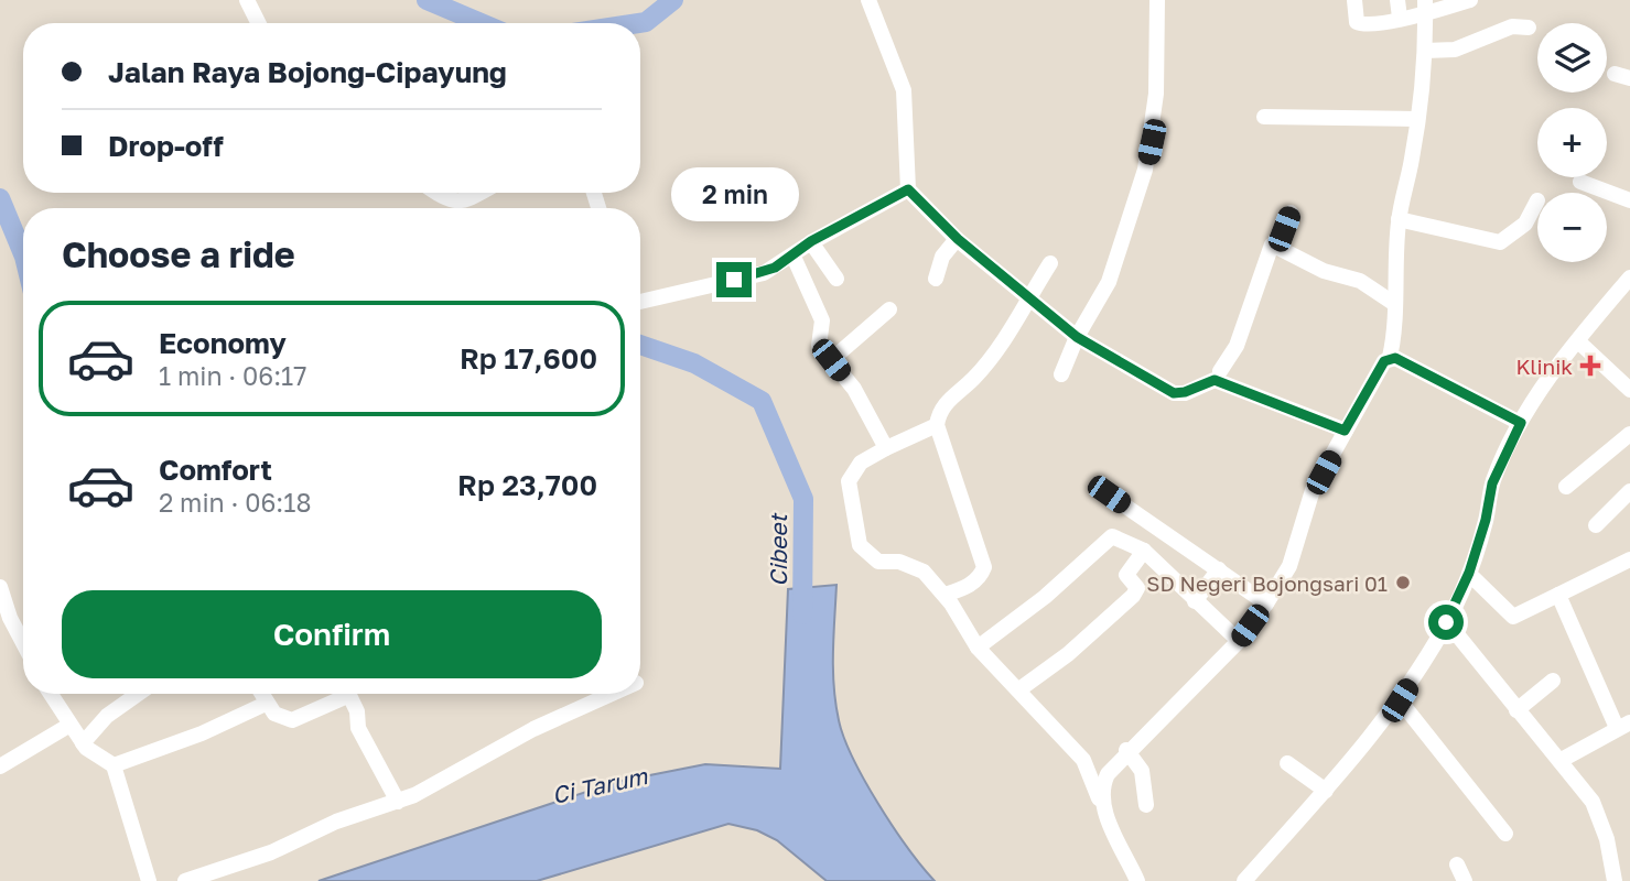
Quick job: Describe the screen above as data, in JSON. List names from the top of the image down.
{
  "water": ["Cibeet", "Ci Tarum"],
  "places": {
    "health": ["Klinik"],
    "other": ["SD Negeri Bojongsari 01"]
  },
  "page": {
    "map_buttons": ["+", "−"],
    "banner": ["Jalan Raya Bojong-Cipayung", "Drop-off"],
    "bubble": "2 min",
    "heading": "Choose a ride",
    "list": [
      {
        "name": "Economy",
        "note": "1 min · 06:17",
        "value": "Rp 17,600"
      },
      {
        "name": "Comfort",
        "note": "2 min · 06:18",
        "value": "Rp 23,700"
      }
    ],
    "buttons": "Confirm"
  }
}
